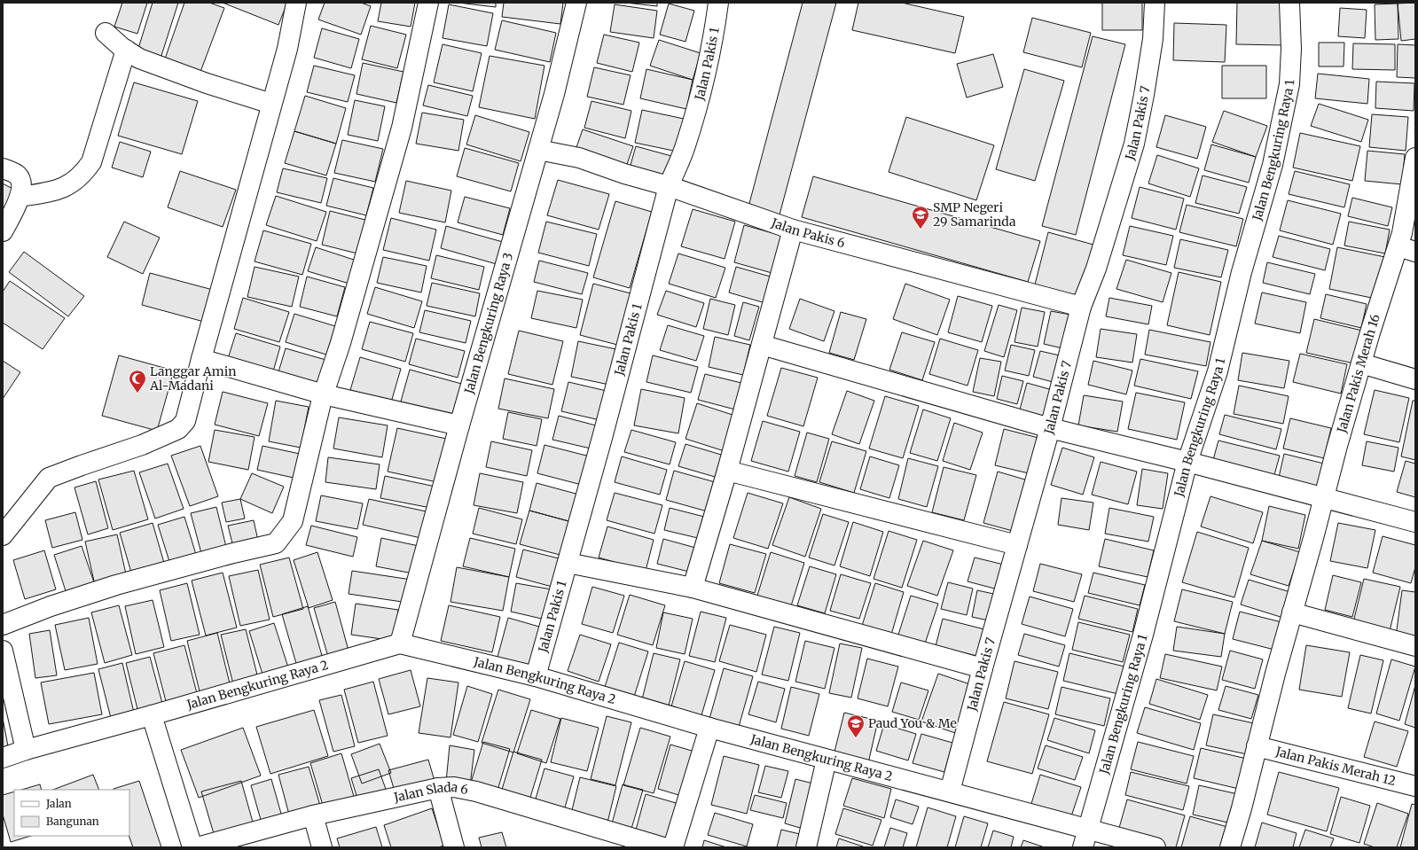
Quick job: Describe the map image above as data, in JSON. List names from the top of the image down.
{
  "streets": {
    "street": [
      "Jalan Pakis 1",
      "Jalan Pakis 7",
      "Jalan Bengkuring Raya 1",
      "Jalan Pakis 6",
      "Jalan Bengkuring Raya 3",
      "Jalan Pakis Merah 16",
      "Jalan Bengkuring Raya 2",
      "Jalan Pakis Merah 12",
      "Jalan Slada 6"
    ]
  },
  "crossings": [
    ["Jalan Pakis 1", "Jalan Pakis 6"],
    ["Jalan Pakis 1", "Jalan Bengkuring Raya 2"],
    ["Jalan Pakis 7", "Jalan Pakis 6"],
    ["Jalan Pakis 7", "Jalan Bengkuring Raya 2"],
    ["Jalan Bengkuring Raya 1", "Jalan Bengkuring Raya 2"],
    ["Jalan Pakis 6", "Jalan Bengkuring Raya 3"],
    ["Jalan Bengkuring Raya 3", "Jalan Bengkuring Raya 2"],
    ["Jalan Pakis Merah 16", "Jalan Pakis Merah 12"]
  ],
  "places": {
    "school or university": ["SMP Negeri 29 Samarinda", "Paud You & Me"],
    "mosque": ["Langgar Amin Al-Madani"]
  },
  "legend": ["Jalan", "Bangunan"]
}
